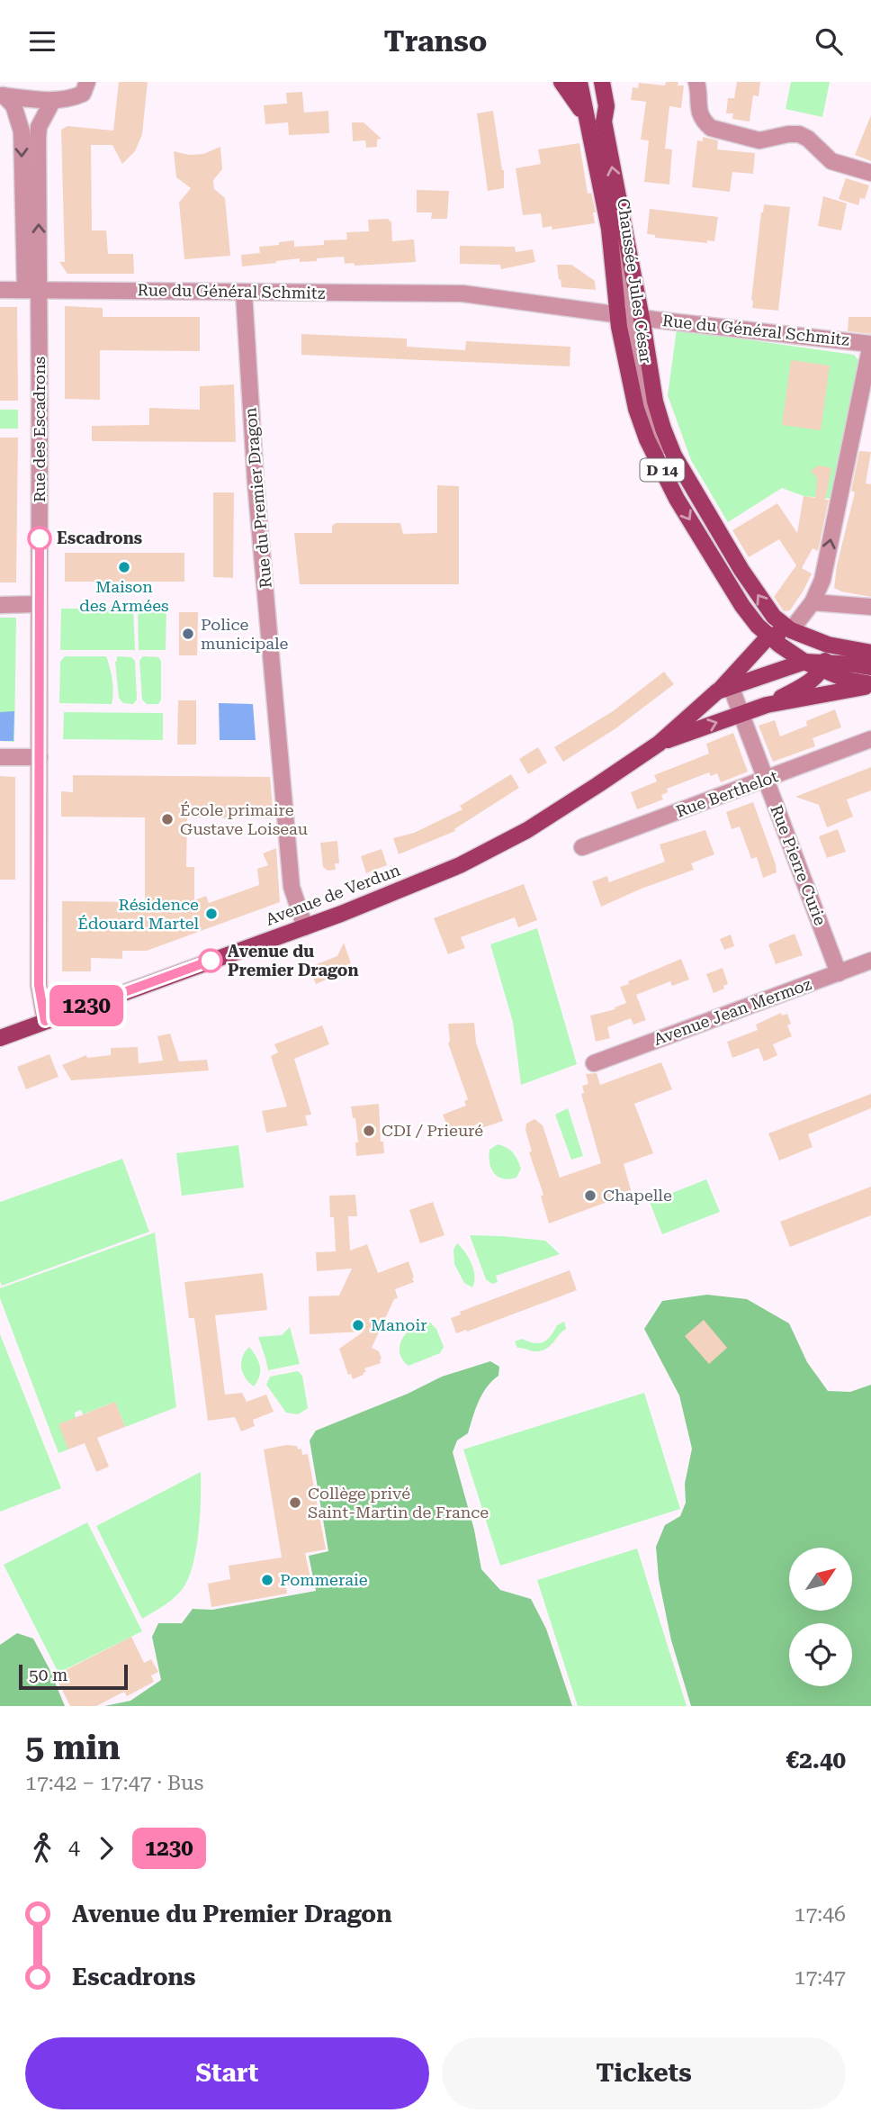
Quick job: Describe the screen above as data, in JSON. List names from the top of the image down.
{
  "streets": {
    "main road": ["Chaussée Jules César", "D 14", "Avenue de Verdun"],
    "street": [
      "Rue du Général Schmitz",
      "Rue des Escadrons",
      "Rue du Premier Dragon",
      "Rue Berthelot",
      "Rue Pierre Curie",
      "Avenue Jean Mermoz"
    ]
  },
  "crossings": [
    ["Chaussée Jules César", "Rue du Général Schmitz"],
    ["Chaussée Jules César", "D 14"],
    ["Rue du Général Schmitz", "Rue des Escadrons"],
    ["Rue du Général Schmitz", "Rue du Premier Dragon"],
    ["Rue des Escadrons", "Avenue de Verdun"],
    ["D 14", "Avenue de Verdun"],
    ["Rue du Premier Dragon", "Avenue de Verdun"],
    ["Rue Berthelot", "Rue Pierre Curie"],
    ["Rue Pierre Curie", "Avenue de Verdun"],
    ["Rue Pierre Curie", "Avenue Jean Mermoz"]
  ],
  "places": [
    "Escadrons",
    "Maison des Armées",
    "Police municipale",
    "École primaire Gustave Loiseau",
    "Résidence Édouard Martel",
    "Avenue du Premier Dragon",
    "CDI / Prieuré",
    "Chapelle",
    "Manoir",
    "Collège privé Saint-Martin de France",
    "Pommeraie"
  ],
  "lines": ["bus line 1230"],
  "scale_bar": "50 m",
  "north": "top right",
  "page": {
    "header": "Transo",
    "on_map": "1230",
    "scale": "50 m",
    "heading": ["5 min", "17:42 – 17:47 · Bus", "€2.40"],
    "legs": ["4", "1230"],
    "list": [
      {
        "name": "Avenue du Premier Dragon",
        "value": "17:46"
      },
      {
        "name": "Escadrons",
        "value": "17:47"
      }
    ],
    "buttons": ["Start", "Tickets"]
  }
}
